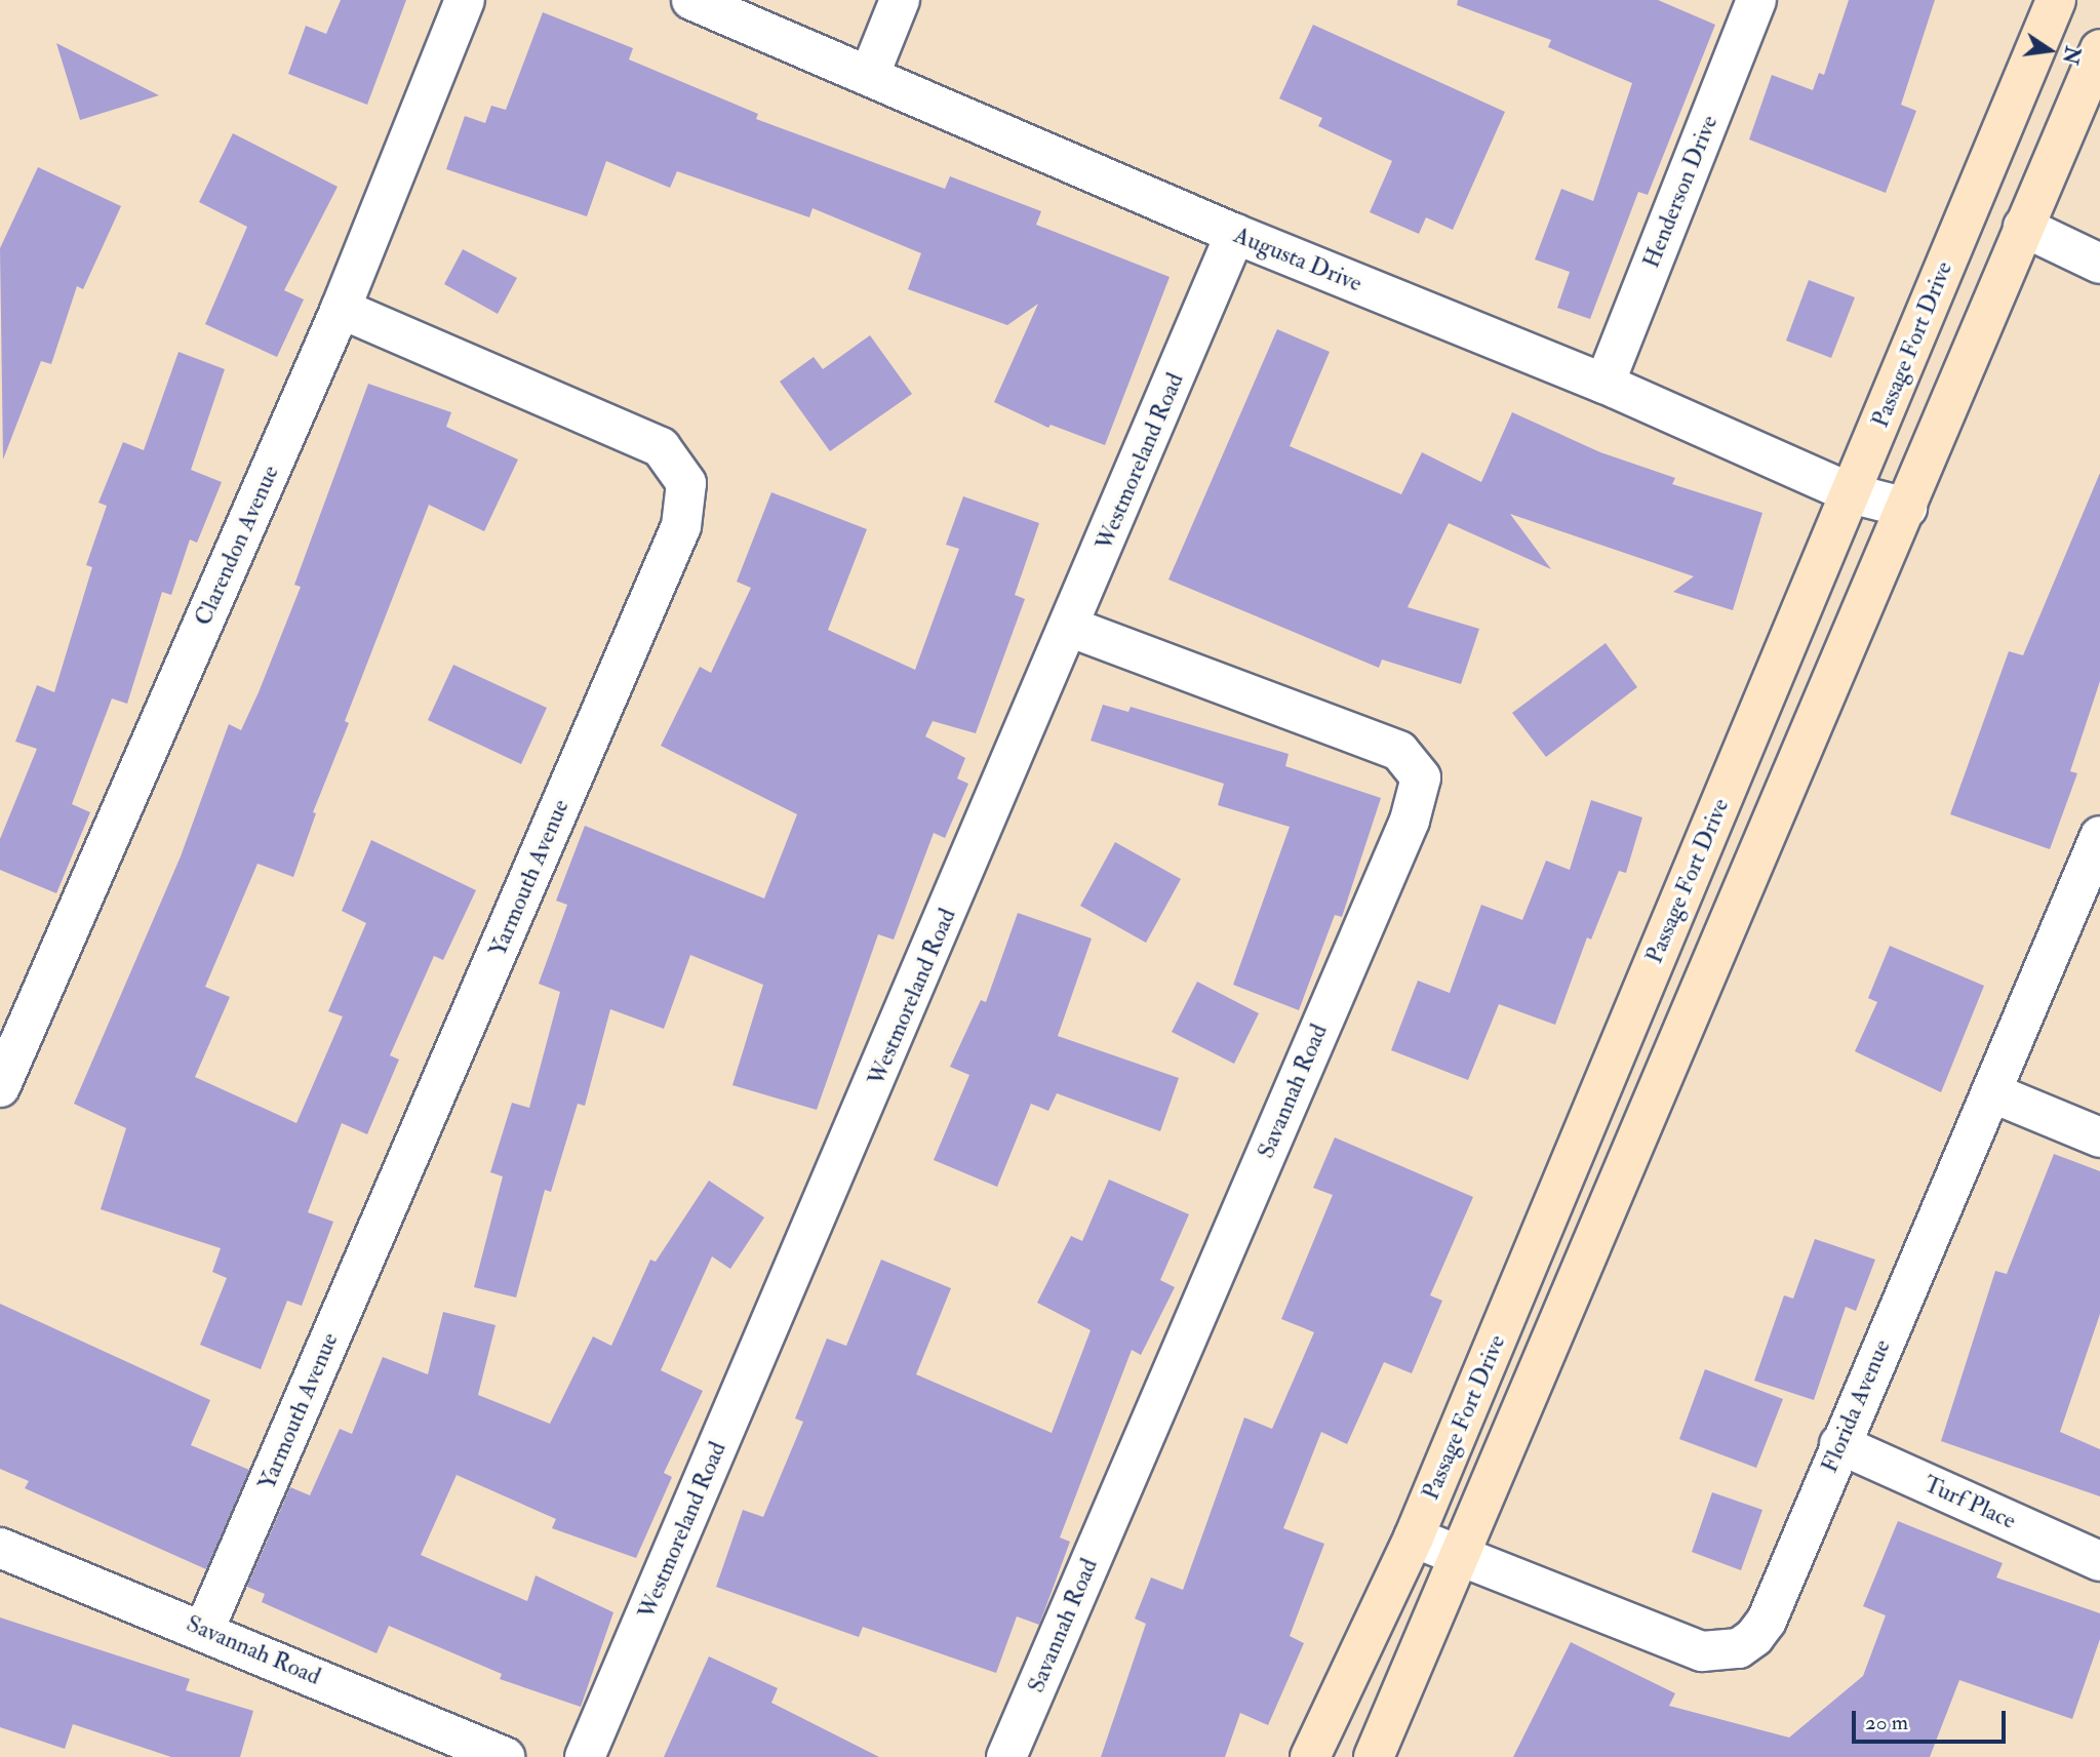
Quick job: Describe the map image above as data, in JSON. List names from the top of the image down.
{
  "streets": {
    "main road": ["Passage Fort Drive"],
    "street": [
      "Henderson Drive",
      "Augusta Drive",
      "Westmoreland Road",
      "Clarendon Avenue",
      "Yarmouth Avenue",
      "Savannah Road",
      "Florida Avenue",
      "Turf Place"
    ]
  },
  "crossings": [
    ["Henderson Drive", "Augusta Drive"],
    ["Augusta Drive", "Passage Fort Drive"],
    ["Augusta Drive", "Westmoreland Road"],
    ["Passage Fort Drive", "Florida Avenue"],
    ["Westmoreland Road", "Savannah Road"],
    ["Clarendon Avenue", "Yarmouth Avenue"],
    ["Yarmouth Avenue", "Savannah Road"],
    ["Florida Avenue", "Turf Place"]
  ],
  "scale_bar": "20 m",
  "north": "right"
}
